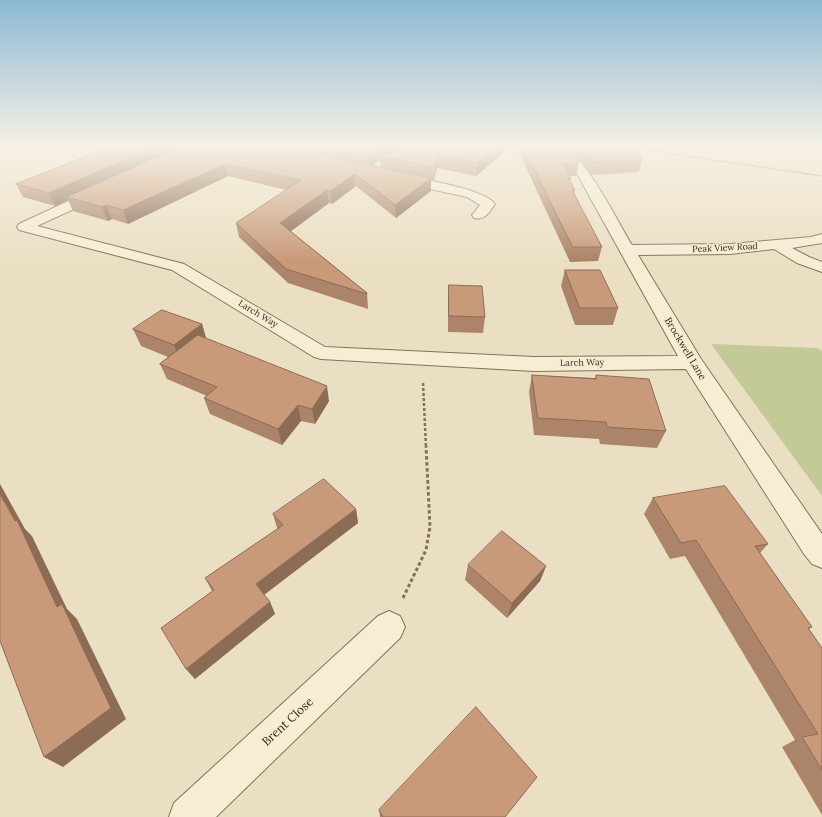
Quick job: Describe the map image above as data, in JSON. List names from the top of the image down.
{
  "streets": {
    "street": [
      "Peak View Road",
      "Larch Way",
      "Brockwell Lane",
      "Brent Close"
    ]
  },
  "crossings": [
    ["Peak View Road", "Brockwell Lane"],
    ["Larch Way", "Brockwell Lane"]
  ]
}
